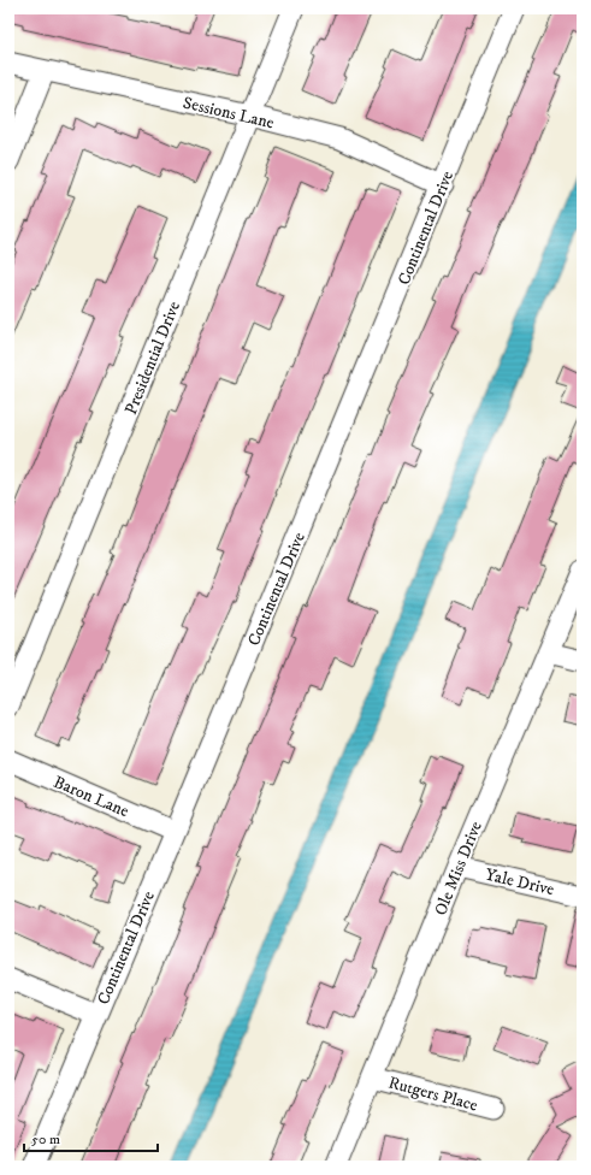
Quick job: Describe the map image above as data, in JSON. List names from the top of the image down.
{
  "streets": {
    "street": [
      "Sessions Lane",
      "Continental Drive",
      "Presidential Drive",
      "Baron Lane",
      "Ole Miss Drive",
      "Yale Drive",
      "Rutgers Place"
    ]
  },
  "crossings": [
    ["Sessions Lane", "Continental Drive"],
    ["Sessions Lane", "Presidential Drive"],
    ["Continental Drive", "Baron Lane"],
    ["Ole Miss Drive", "Yale Drive"],
    ["Ole Miss Drive", "Rutgers Place"]
  ],
  "scale_bar": "50 m"
}
